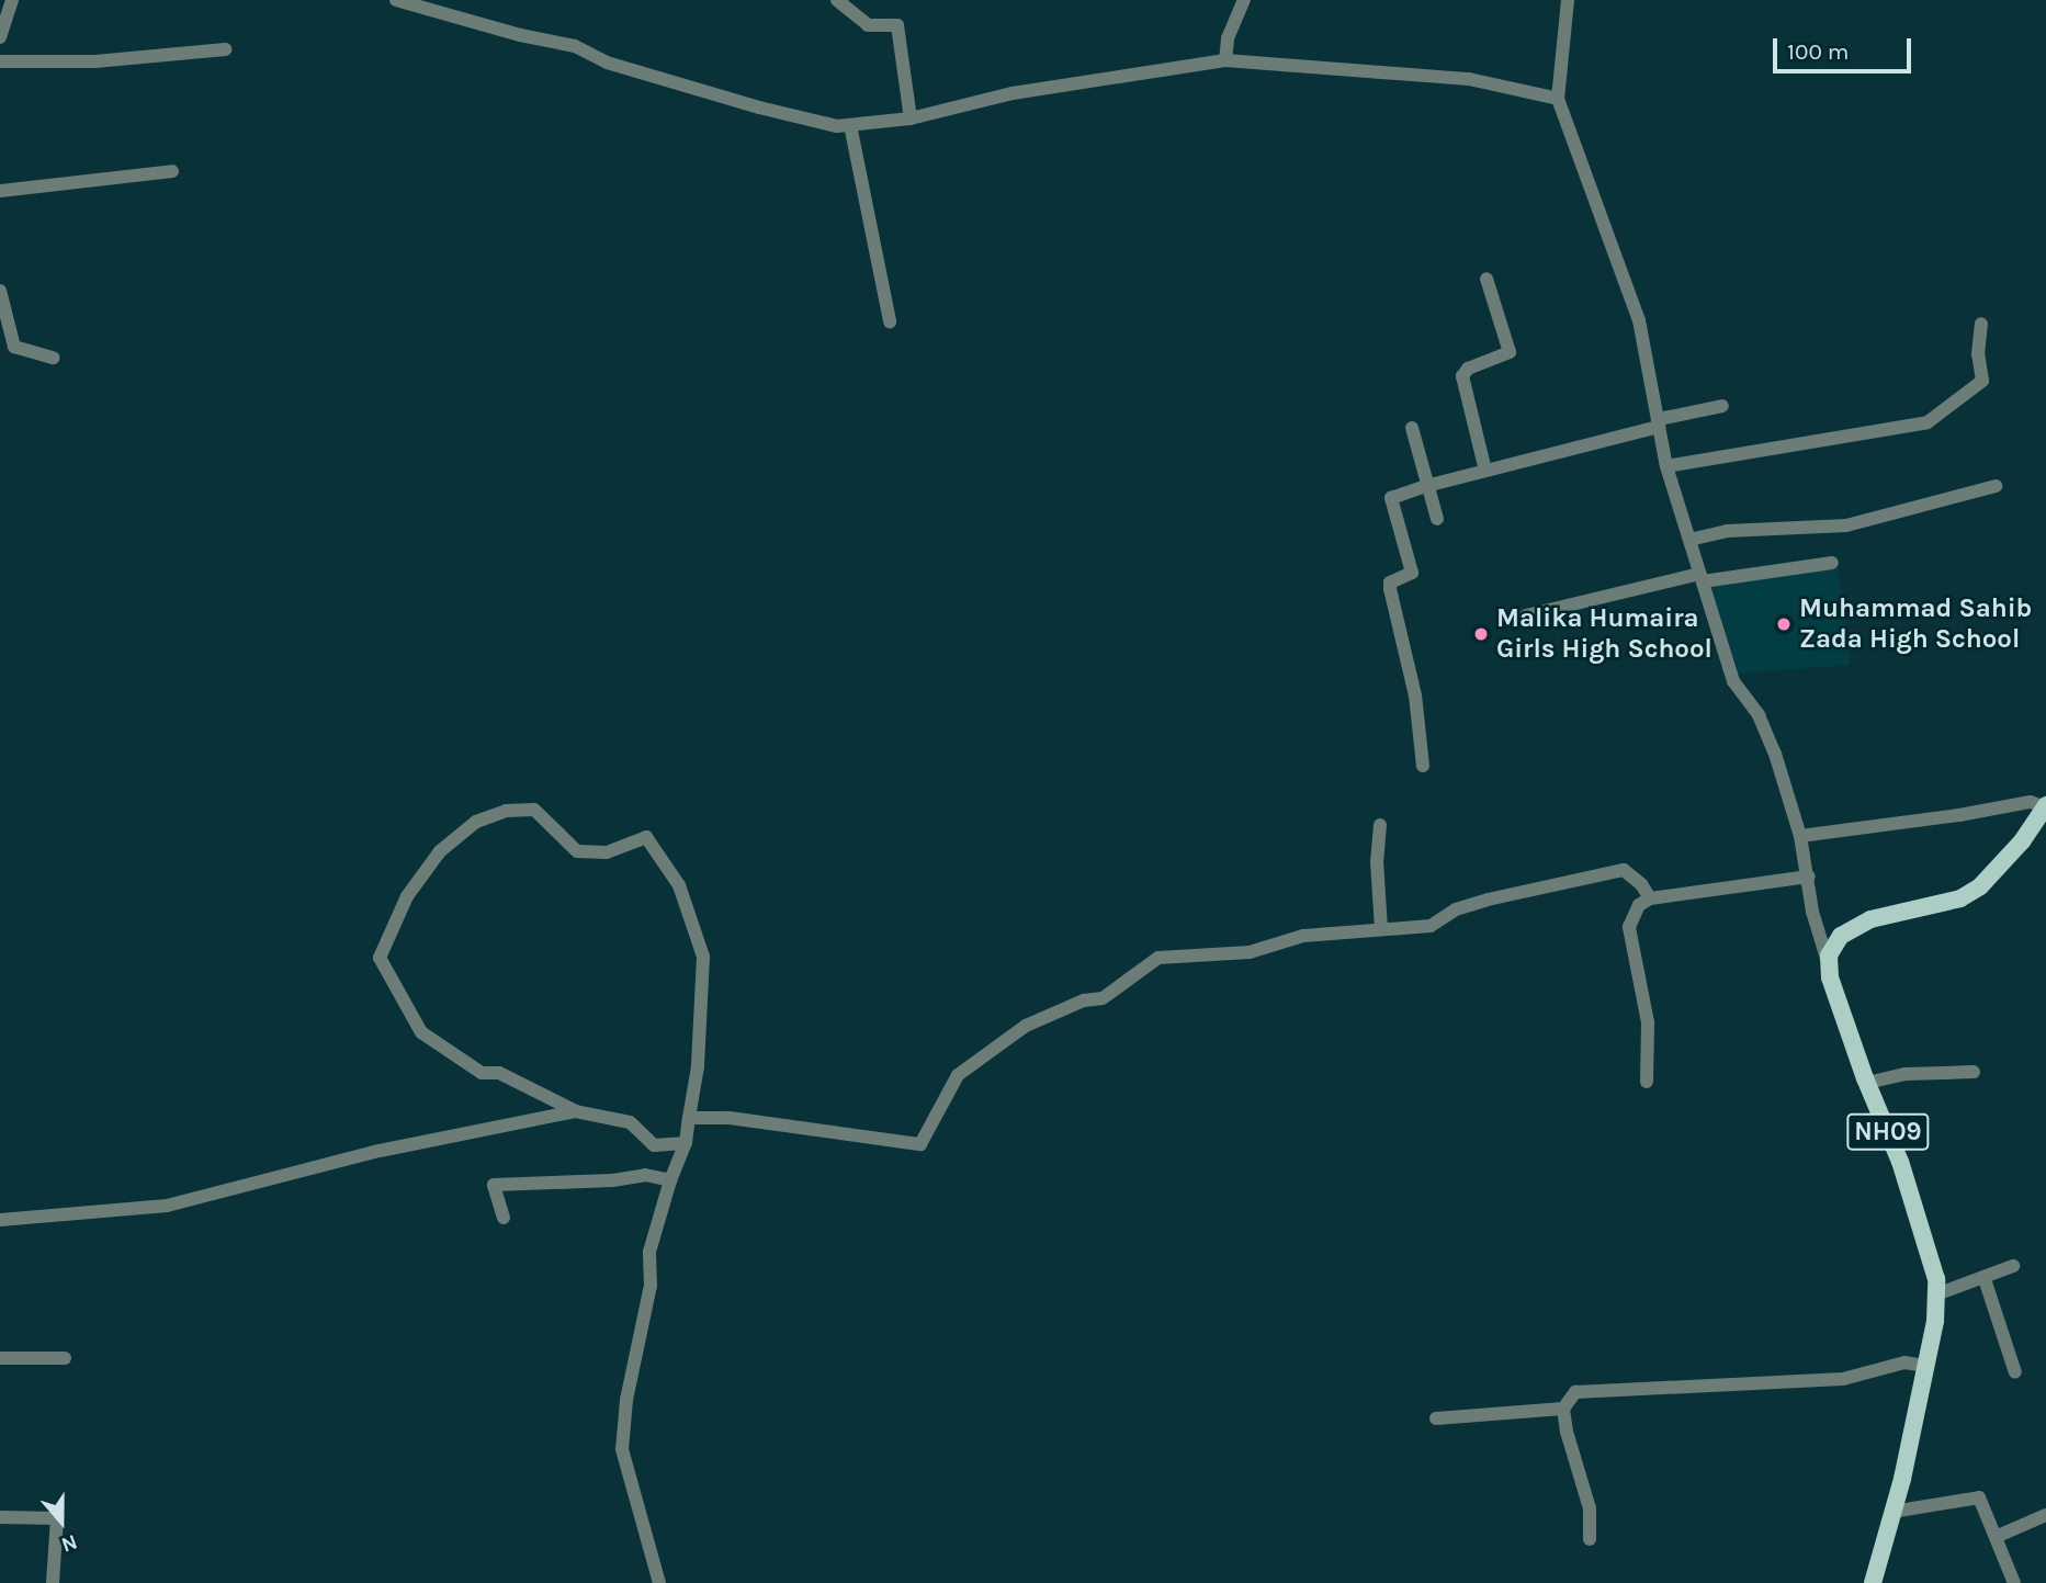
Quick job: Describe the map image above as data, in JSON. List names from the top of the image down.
{
  "streets": {
    "main road": ["NH09"]
  },
  "places": ["Muhammad Sahib Zada High School", "Malika Humaira Girls High School"],
  "scale_bar": "100 m",
  "north": "bottom"
}
